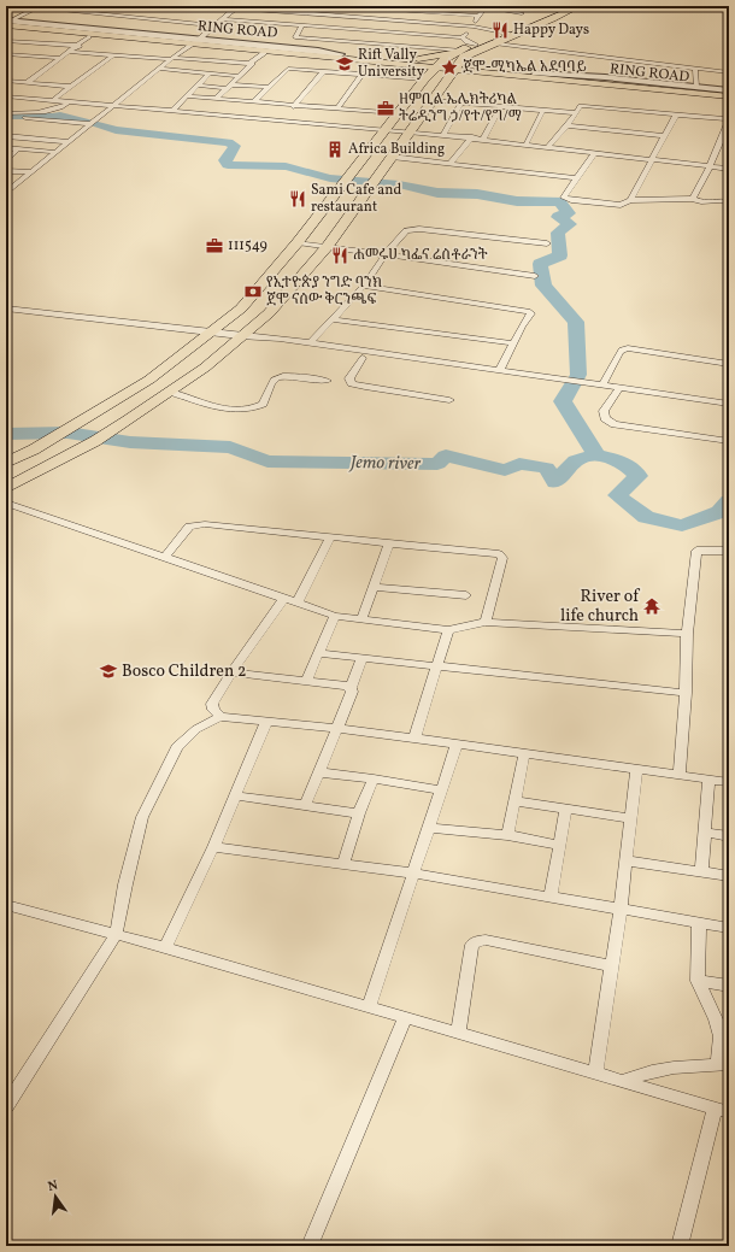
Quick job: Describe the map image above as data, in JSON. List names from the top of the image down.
{
  "streets": {
    "main road": ["RING ROAD"]
  },
  "water": ["Jemo river"],
  "places": {
    "restaurant": ["Happy Days", "Sami Cafe and restaurant", "ሐመሩሀ ካፌና ሬስቶራንት"],
    "school or university": ["Rift Vally University", "Bosco Children 2"],
    "place": ["ጀሞ-ሚካኤል አደባባይ"],
    "office": ["ዘምቢል ኤሌክትሪካል ትሬዲንግ ኃ/የተ/የግ/ማ", "111549"],
    "building": ["Africa Building"],
    "bank": ["የኢተዮጵያ ንግድ ባንክ ጀሞ ናሰው ቅርንጫፍ"],
    "temple": ["River of life church"]
  },
  "north": "top"
}
